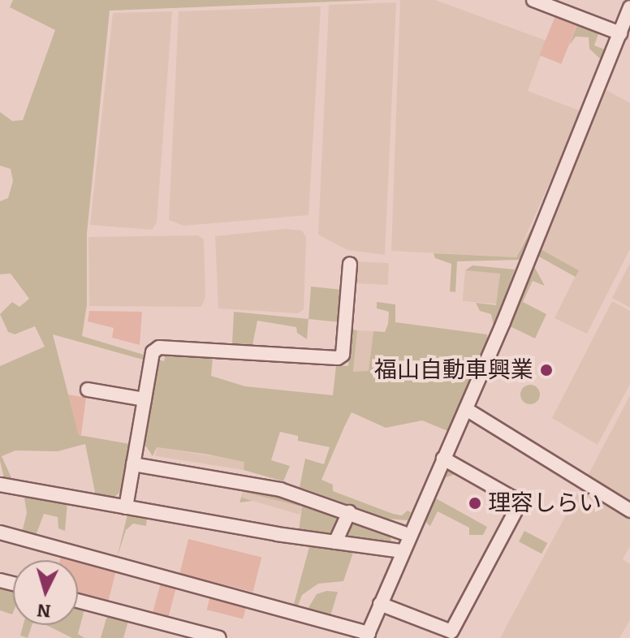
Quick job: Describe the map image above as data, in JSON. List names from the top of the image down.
{
  "places": ["福山自動車興業", "理容しらい"],
  "north": "bottom"
}
